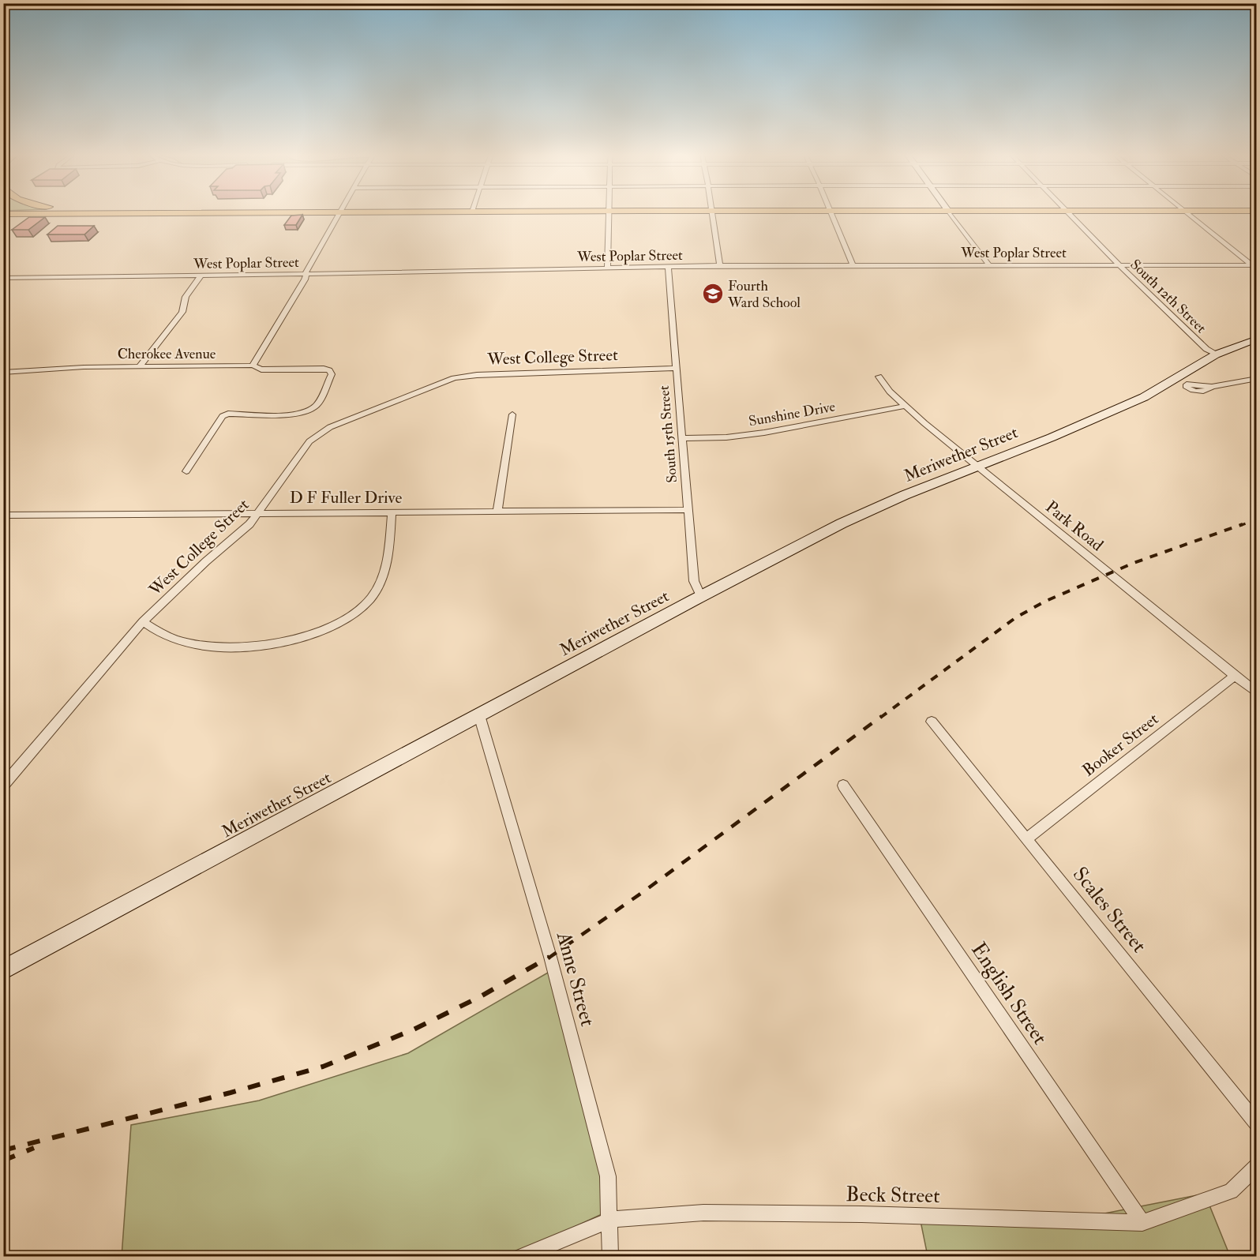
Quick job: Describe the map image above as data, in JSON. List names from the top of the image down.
{
  "streets": {
    "street": [
      "West Poplar Street",
      "South 12th Street",
      "Cherokee Avenue",
      "West College Street",
      "Sunshine Drive",
      "South 15th Street",
      "Meriwether Street",
      "D F Fuller Drive",
      "Park Road",
      "Booker Street",
      "Scales Street",
      "Anne Street",
      "English Street",
      "Beck Street"
    ]
  },
  "crossings": [
    ["West Poplar Street", "South 12th Street"],
    ["West Poplar Street", "South 15th Street"],
    ["South 12th Street", "Meriwether Street"],
    ["West College Street", "South 15th Street"],
    ["West College Street", "D F Fuller Drive"],
    ["Sunshine Drive", "South 15th Street"],
    ["Sunshine Drive", "Park Road"],
    ["South 15th Street", "Meriwether Street"],
    ["South 15th Street", "D F Fuller Drive"],
    ["Meriwether Street", "Park Road"],
    ["Meriwether Street", "Anne Street"],
    ["Park Road", "Booker Street"],
    ["Booker Street", "Scales Street"],
    ["Anne Street", "Beck Street"],
    ["English Street", "Beck Street"]
  ],
  "places": {
    "school or university": ["Fourth Ward School"]
  }
}
